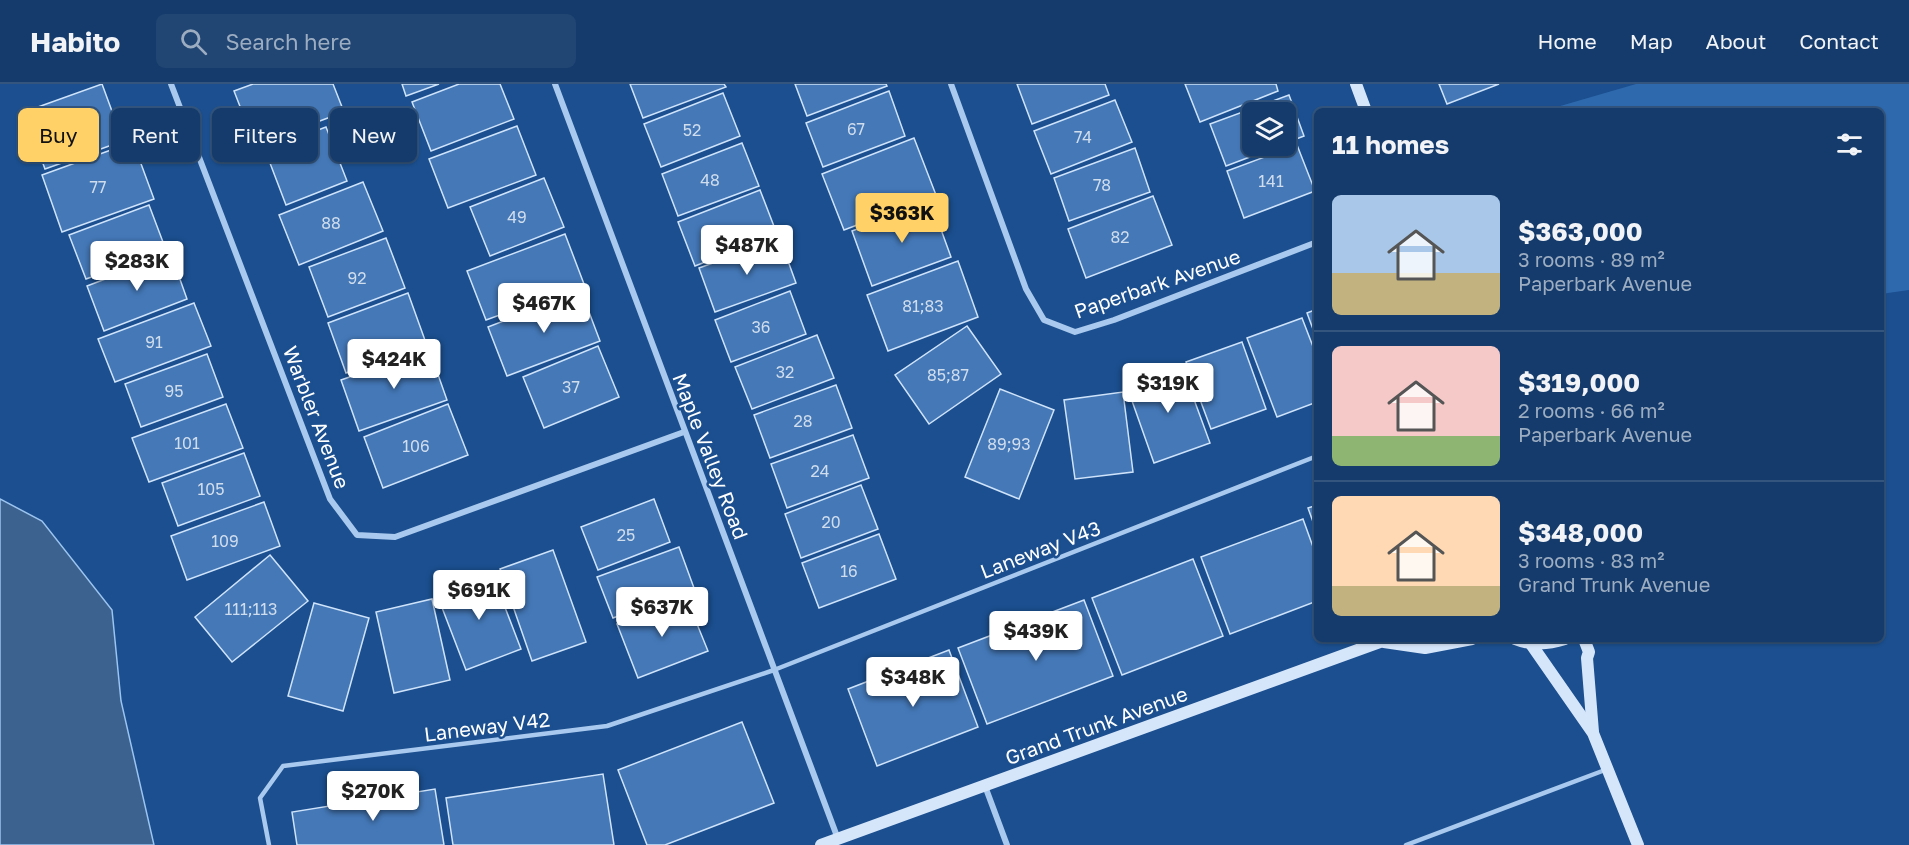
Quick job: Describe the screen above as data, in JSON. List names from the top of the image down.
{
  "streets": {
    "street": [
      "Paperbark Avenue",
      "Warbler Avenue",
      "Maple Valley Road",
      "Grand Trunk Avenue"
    ],
    "lane": ["Laneway V43", "Laneway V42"]
  },
  "crossings": [
    ["Warbler Avenue", "Maple Valley Road"],
    ["Maple Valley Road", "Laneway V43"],
    ["Maple Valley Road", "Grand Trunk Avenue"],
    ["Maple Valley Road", "Laneway V42"],
    ["Laneway V43", "Laneway V42"]
  ],
  "house_numbers": [
    "67",
    "52",
    "74",
    "48",
    "141",
    "78",
    "77",
    "49",
    "88",
    "82",
    "92",
    "81;83",
    "36",
    "91",
    "32",
    "85;87",
    "37",
    "95",
    "28",
    "101",
    "89;93",
    "106",
    "24",
    "105",
    "20",
    "25",
    "109",
    "16",
    "111;113"
  ],
  "page": {
    "header": "Habito",
    "search": "Search here",
    "nav": [
      "Home",
      "Map",
      "About",
      "Contact"
    ],
    "chip": [
      "Buy",
      "Rent",
      "Filters",
      "New"
    ],
    "heading": "11 homes",
    "list": [
      {
        "name": "$363,000",
        "note": "3 rooms · 89 m² · Paperbark Avenue"
      },
      {
        "name": "$319,000",
        "note": "2 rooms · 66 m² · Paperbark Avenue"
      },
      {
        "name": "$348,000",
        "note": "3 rooms · 83 m² · Grand Trunk Avenue"
      }
    ],
    "price": [
      "$363K",
      "$487K",
      "$283K",
      "$467K",
      "$424K",
      "$319K",
      "$691K",
      "$637K",
      "$439K",
      "$348K",
      "$270K"
    ]
  }
}
